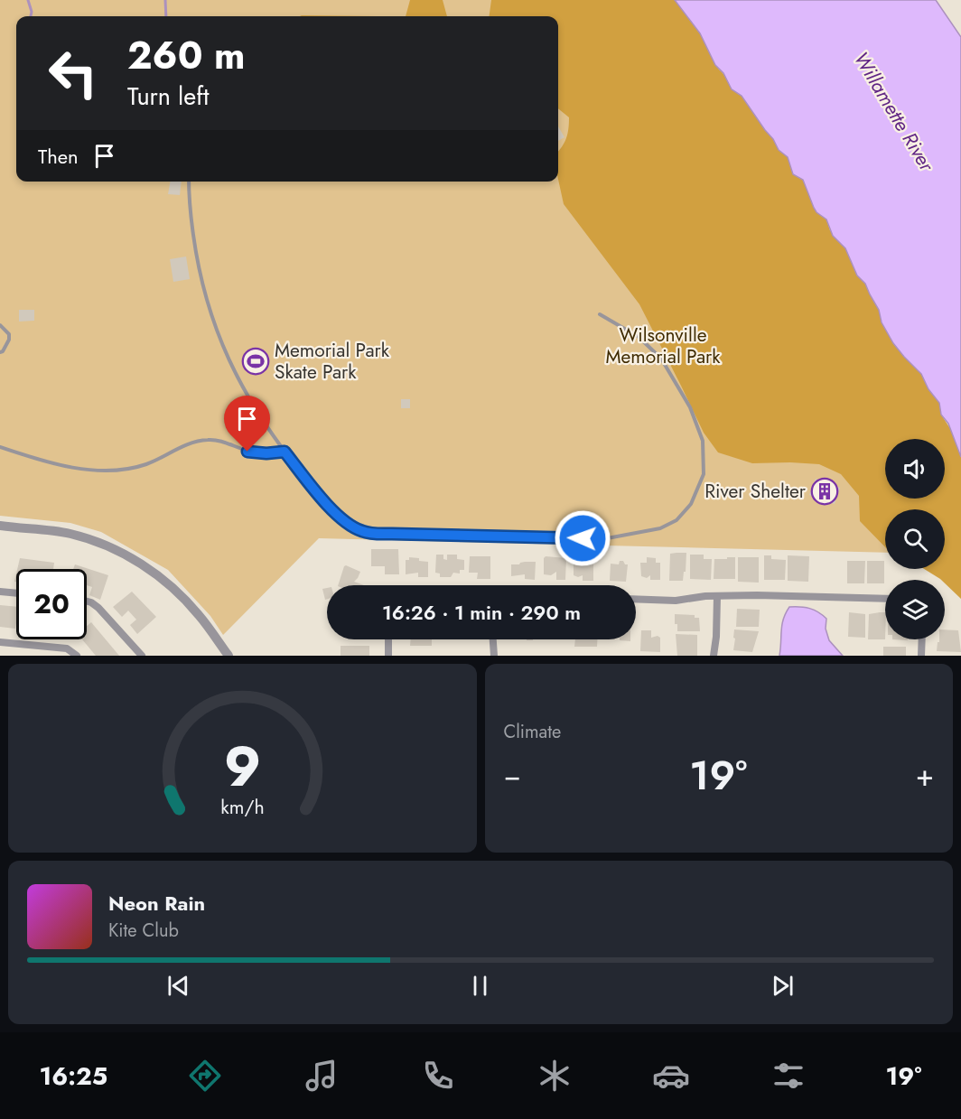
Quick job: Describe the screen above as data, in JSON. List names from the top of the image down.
{
  "water": ["Willamette River"],
  "parks": ["Wilsonville Memorial Park"],
  "places": {
    "sports": ["Memorial Park Skate Park"],
    "building": ["River Shelter"]
  },
  "page": {
    "turn": ["260 m", "Turn left"],
    "then": "Then",
    "limit": "20",
    "trip": "16:26 · 1 min · 290 m",
    "tile": "Climate",
    "heat": ["−", "19°", "+"],
    "song": ["Neon Rain", "Kite Club"],
    "tabs": ["16:25", "19°"],
    "gauge": ["9", "km/h"]
  }
}
